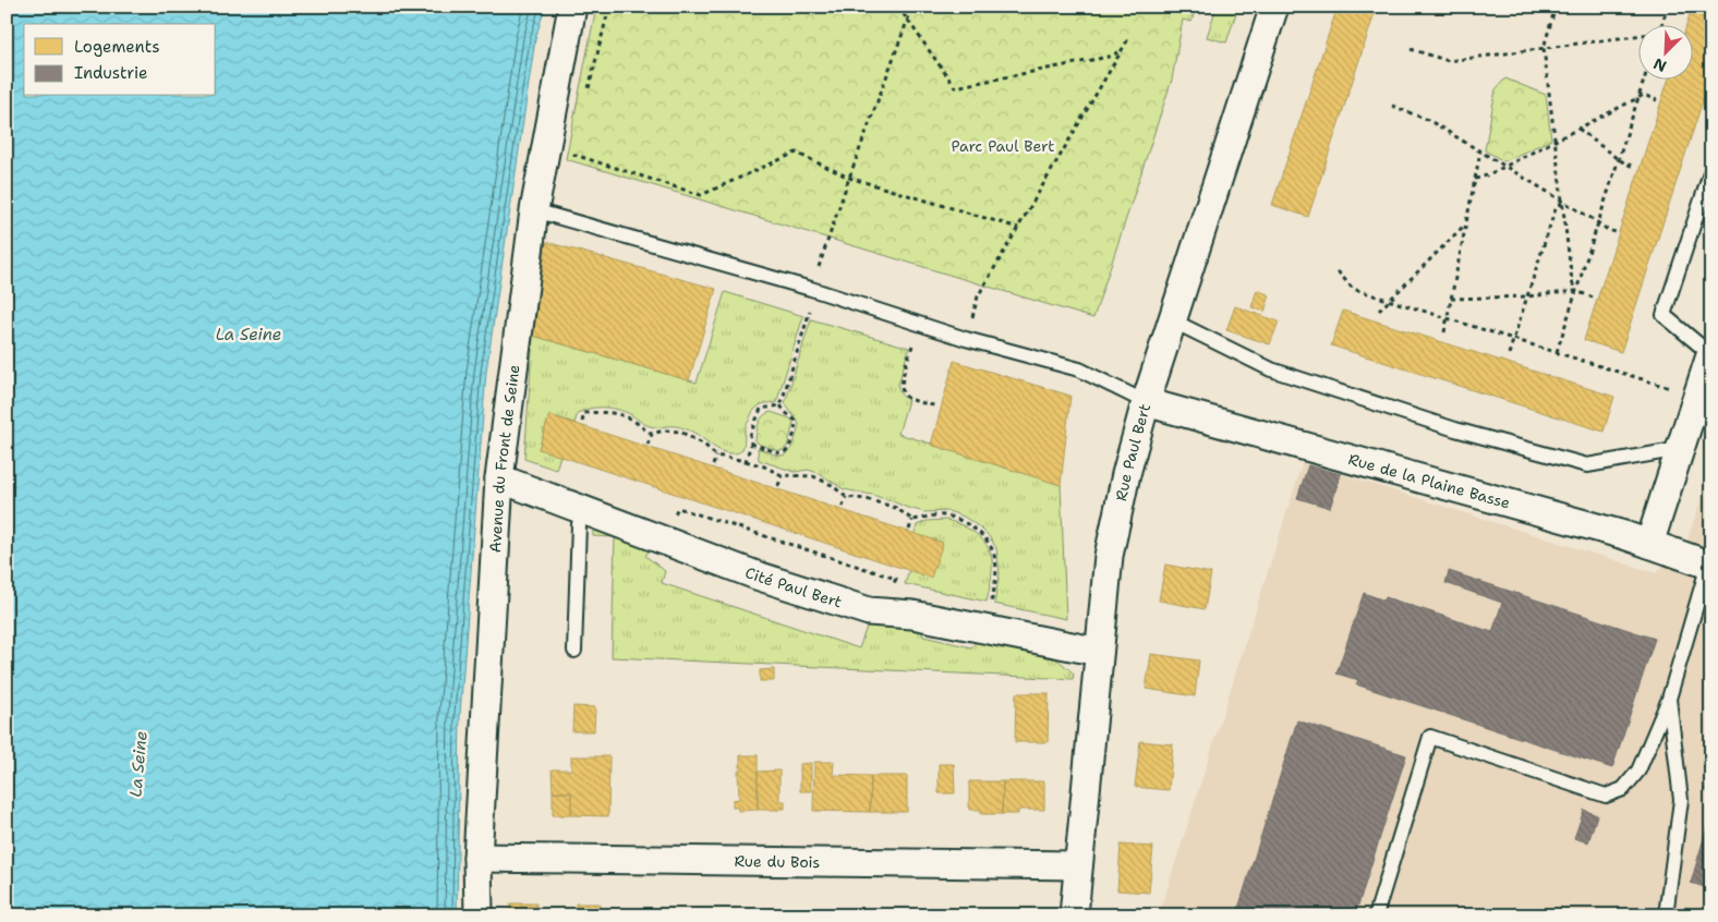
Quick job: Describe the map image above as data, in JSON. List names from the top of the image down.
{
  "streets": {
    "street": [
      "Rue Paul Bert",
      "Avenue du Front de Seine",
      "Rue de la Plaine Basse",
      "Cité Paul Bert",
      "Rue du Bois"
    ]
  },
  "crossings": [
    ["Rue Paul Bert", "Rue de la Plaine Basse"],
    ["Rue Paul Bert", "Cité Paul Bert"],
    ["Rue Paul Bert", "Rue du Bois"],
    ["Avenue du Front de Seine", "Cité Paul Bert"],
    ["Avenue du Front de Seine", "Rue du Bois"]
  ],
  "water": ["La Seine"],
  "parks": ["Parc Paul Bert"],
  "legend": ["Logements", "Industrie"],
  "north": "bottom left"
}
